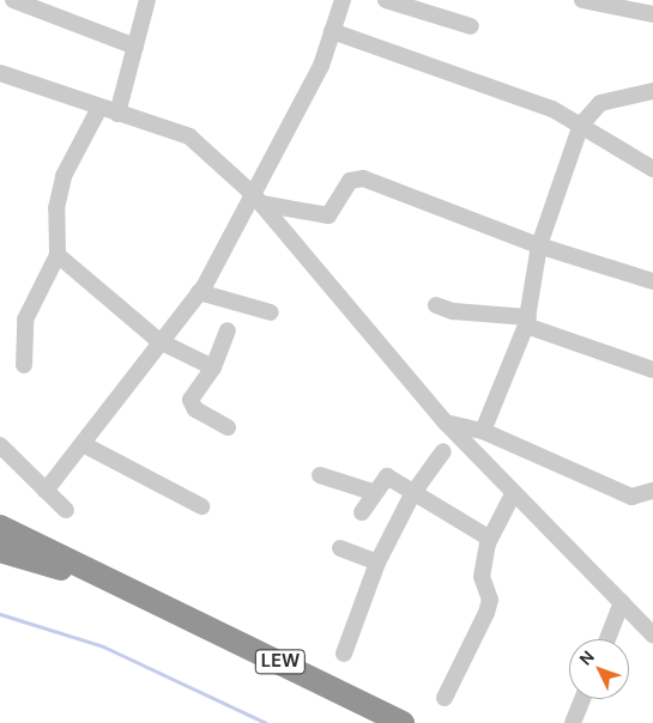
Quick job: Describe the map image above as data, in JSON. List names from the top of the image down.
{
  "streets": {
    "highway": ["LEW"]
  },
  "north": "top left"
}
